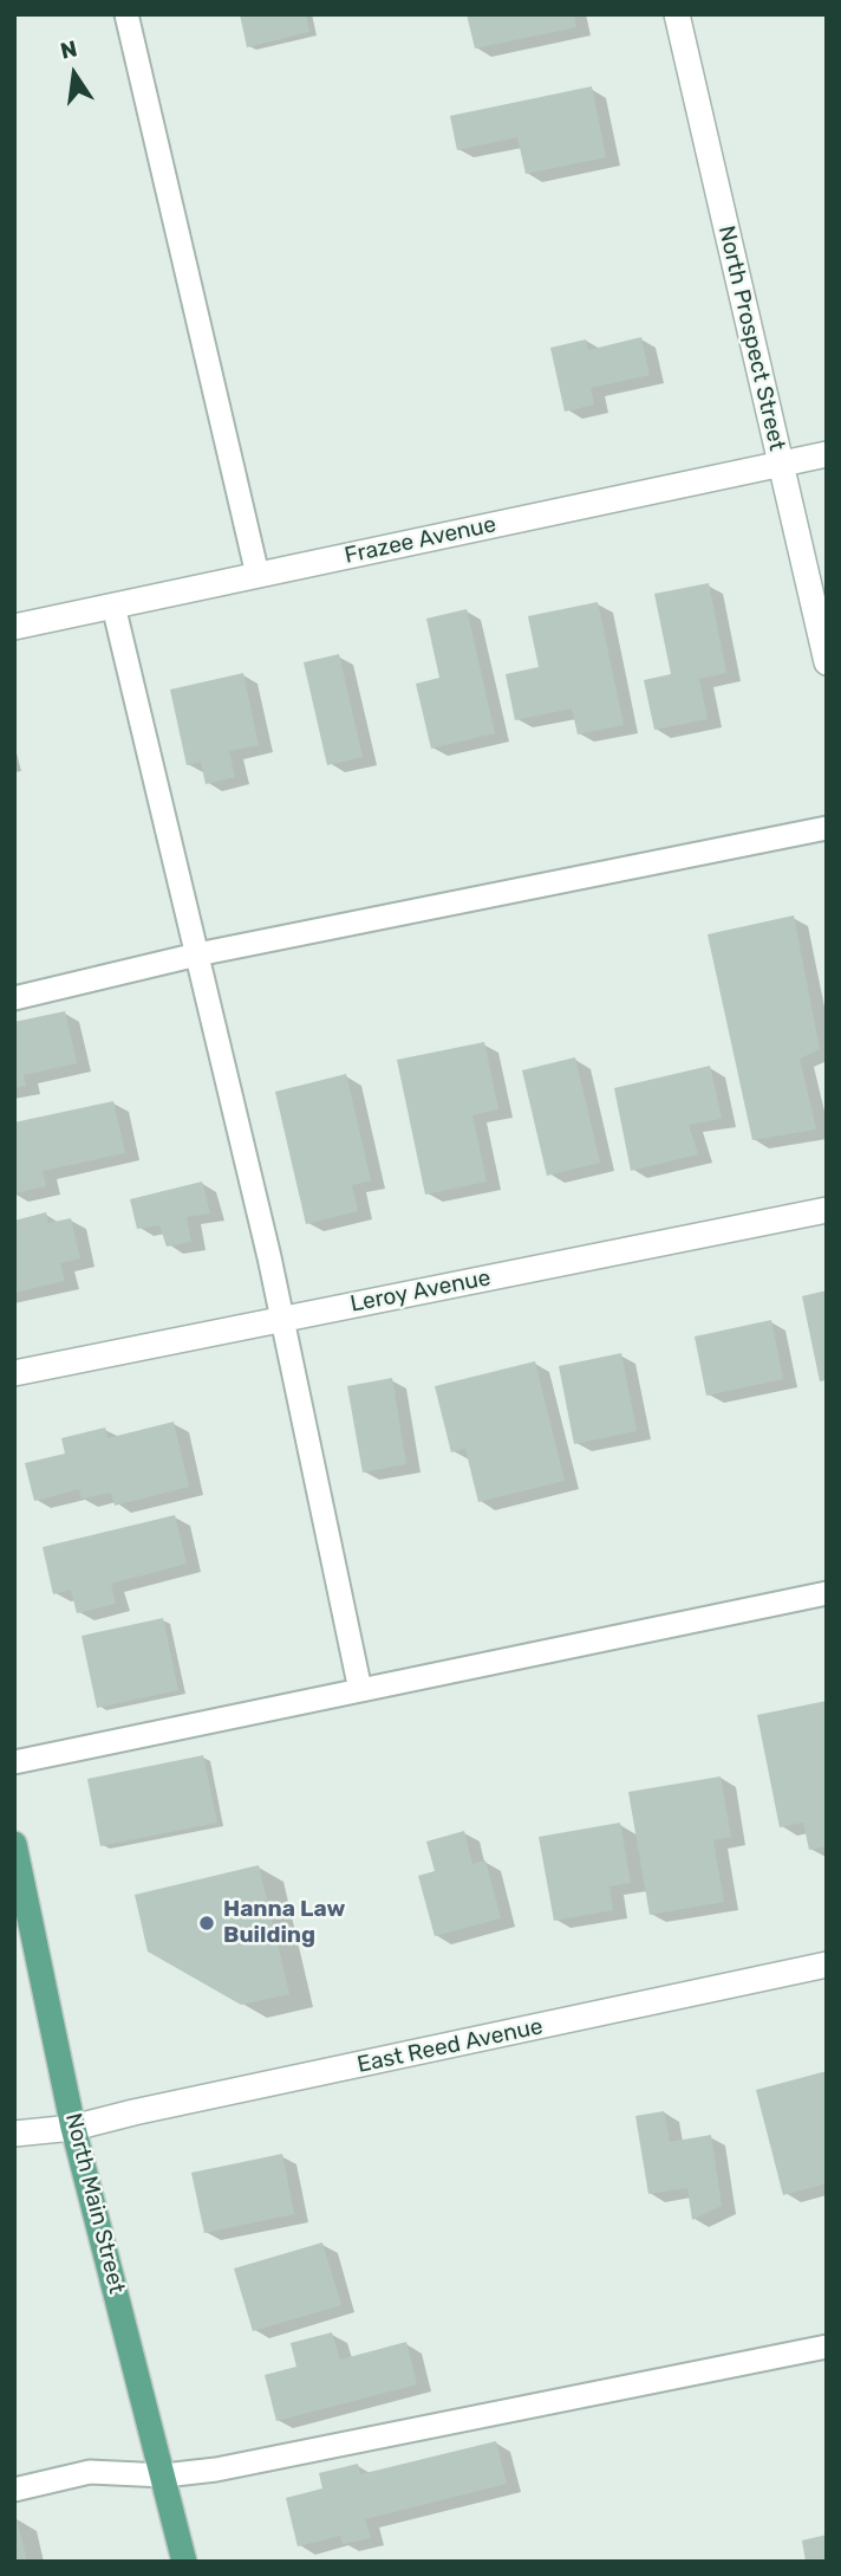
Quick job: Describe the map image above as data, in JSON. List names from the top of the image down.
{
  "streets": {
    "main road": ["North Main Street"],
    "street": [
      "North Prospect Street",
      "Frazee Avenue",
      "Leroy Avenue",
      "East Reed Avenue"
    ]
  },
  "crossings": [
    ["North Prospect Street", "Frazee Avenue"],
    ["East Reed Avenue", "North Main Street"]
  ],
  "places": ["Hanna Law Building"],
  "north": "top"
}
